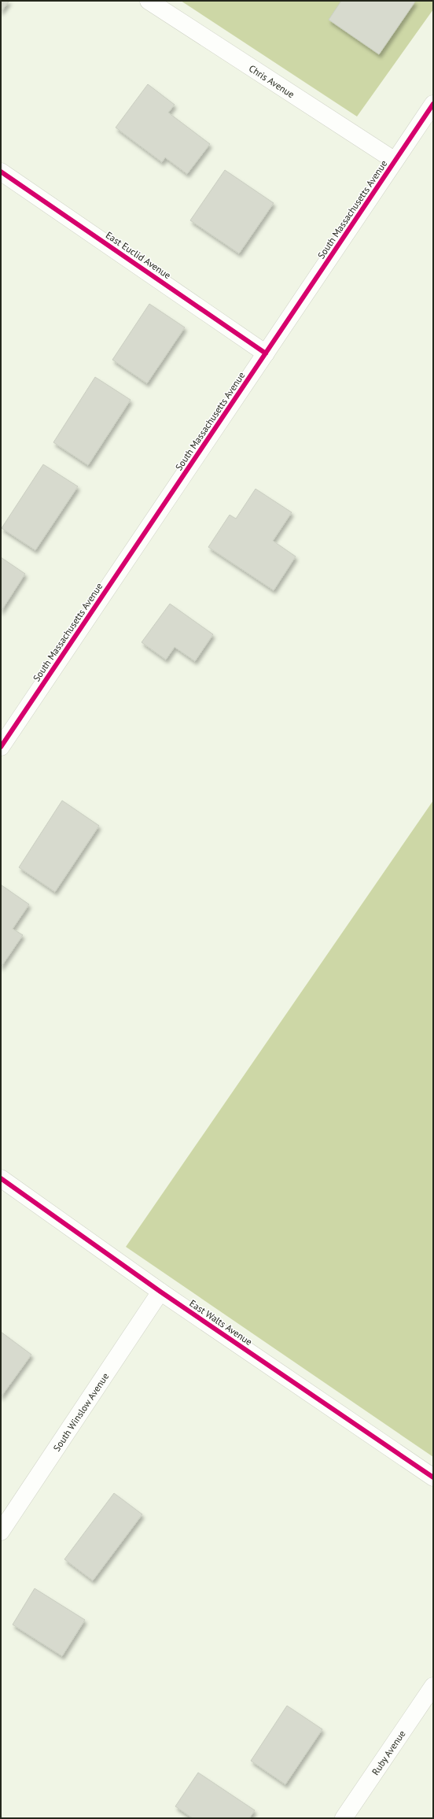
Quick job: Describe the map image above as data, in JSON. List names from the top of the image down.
{
  "streets": {
    "street": [
      "Chris Avenue",
      "South Massachusetts Avenue",
      "East Euclid Avenue",
      "East Walts Avenue",
      "South Winslow Avenue",
      "Ruby Avenue"
    ]
  },
  "crossings": [
    ["Chris Avenue", "South Massachusetts Avenue"],
    ["South Massachusetts Avenue", "East Euclid Avenue"],
    ["East Walts Avenue", "South Winslow Avenue"]
  ]
}
